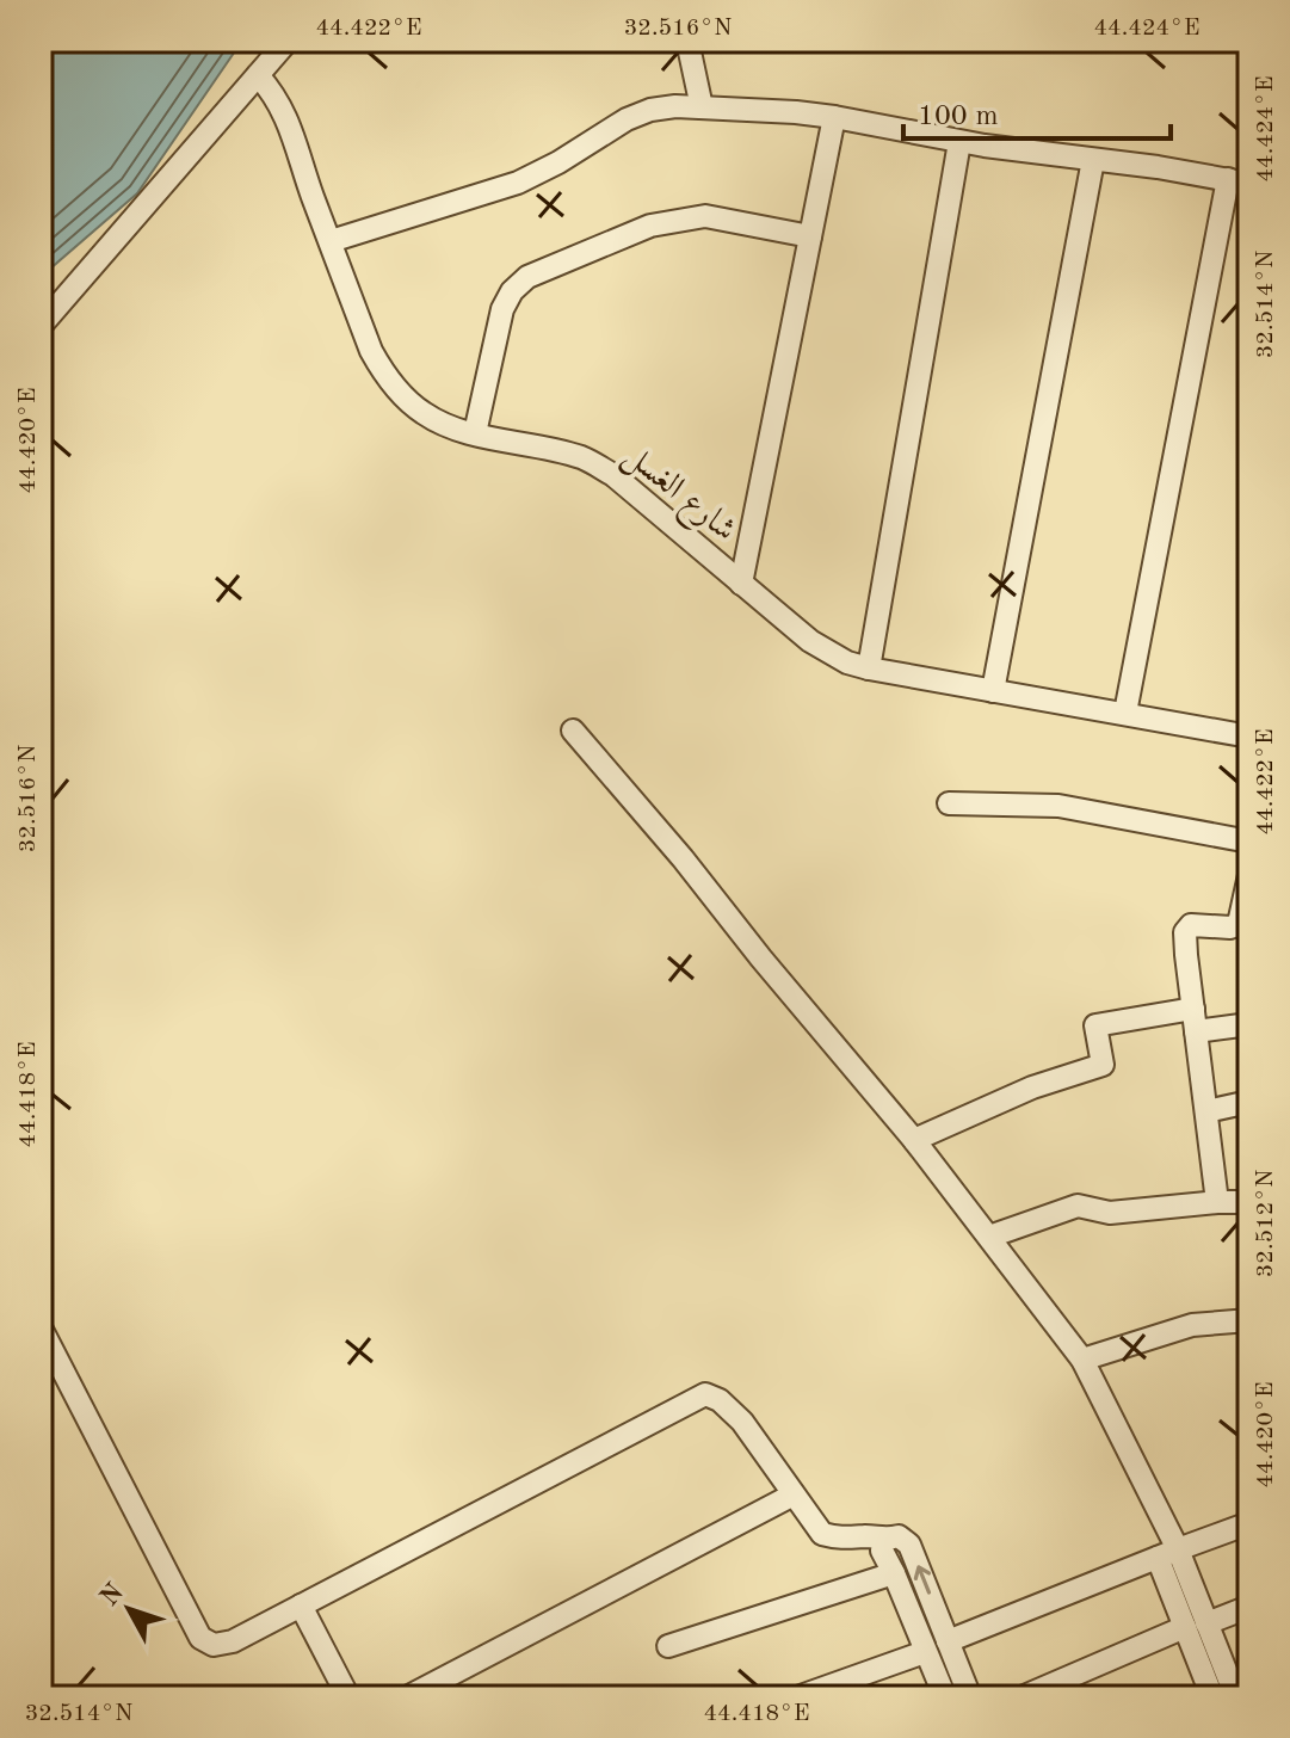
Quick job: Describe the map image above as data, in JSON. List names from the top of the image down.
{
  "streets": {
    "street": ["شارع الغسل"]
  },
  "scale_bar": "100 m",
  "north": "top left",
  "coordinates": [
    "44.422°E",
    "32.516°N",
    "44.424°E",
    "32.514°N",
    "44.420°E",
    "44.418°E",
    "32.512°N"
  ]
}
